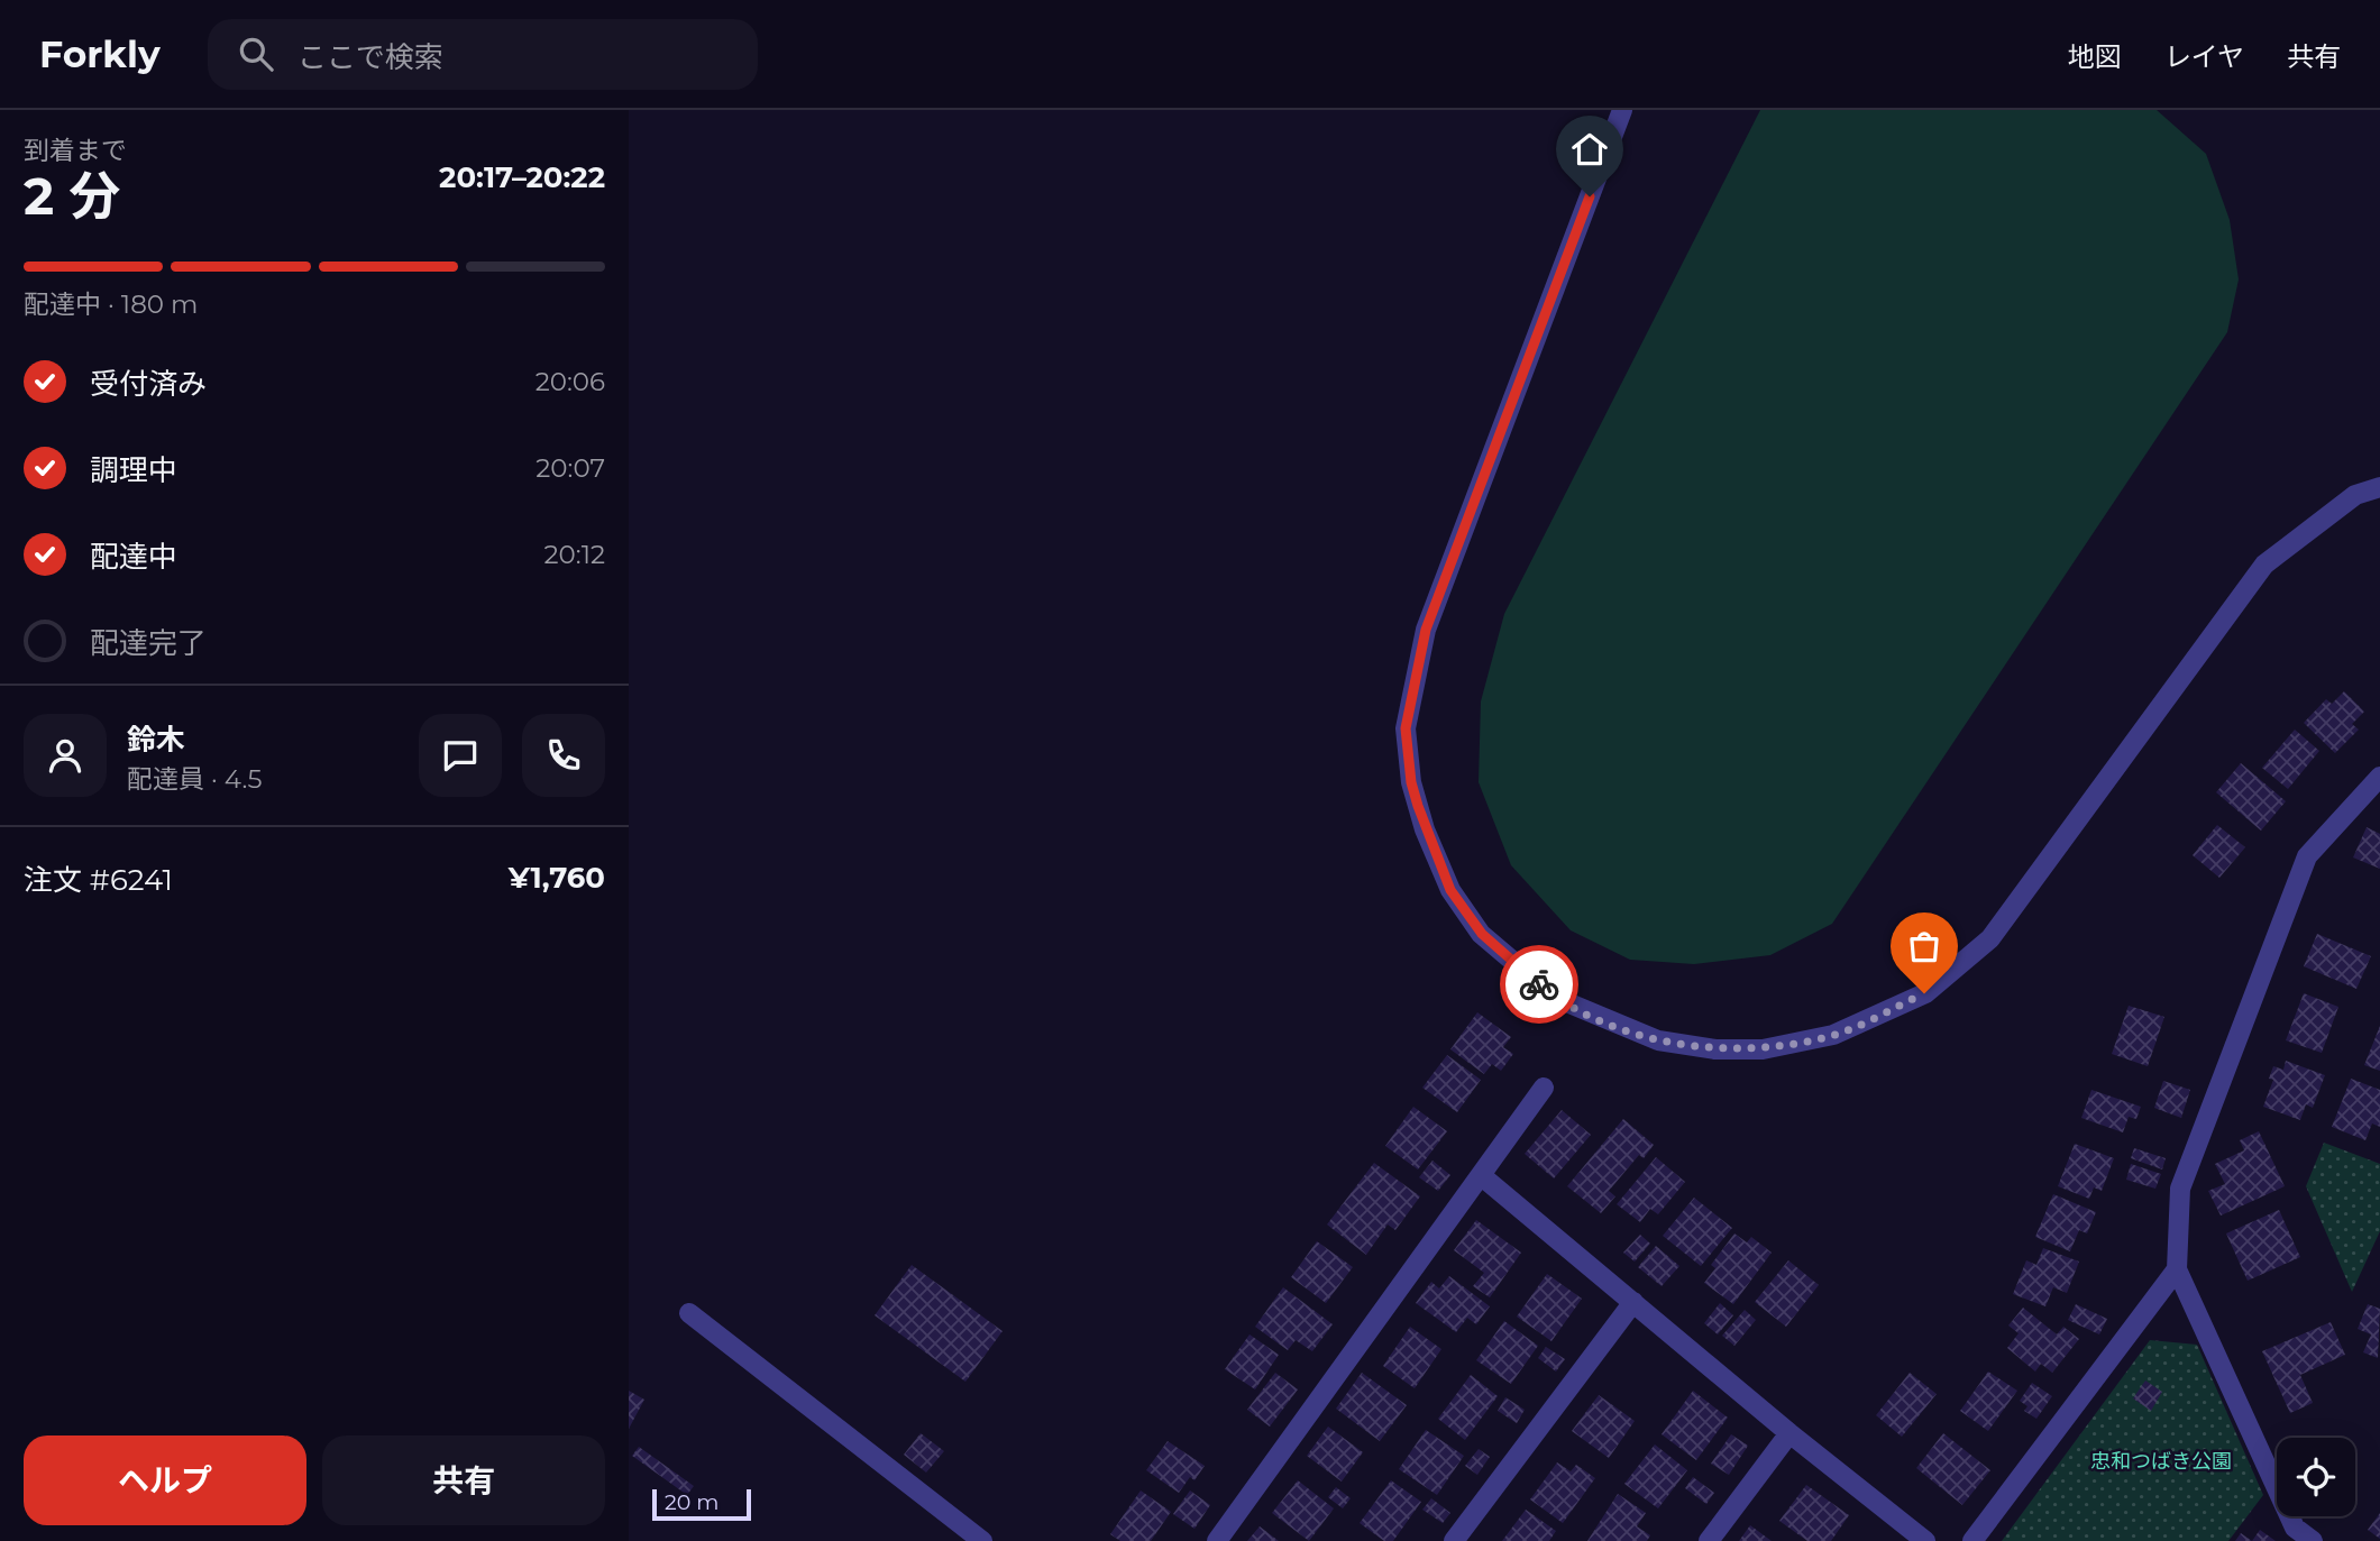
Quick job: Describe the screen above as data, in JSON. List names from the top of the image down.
{
  "parks": ["忠和つばき公園"],
  "scale_bar": "20 m",
  "page": {
    "header": "Forkly",
    "search": "ここで検索",
    "nav": ["地図", "レイヤ", "共有"],
    "heading": ["2 分", "到着まで", "20:17–20:22"],
    "panel": [
      "鈴木",
      "配達員 · 4.5",
      "注文 #6241",
      "¥1,760"
    ],
    "bar": "配達中 · 180 m",
    "list": [
      ["受付済み", "20:06"],
      ["調理中", "20:07"],
      ["配達中", "20:12"],
      "配達完了"
    ],
    "buttons": ["ヘルプ", "共有"],
    "scale": "20 m"
  }
}
